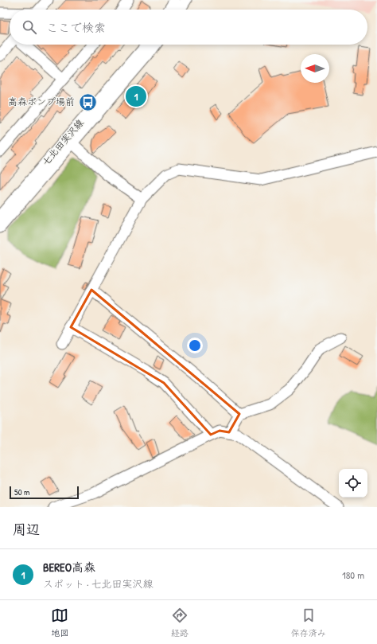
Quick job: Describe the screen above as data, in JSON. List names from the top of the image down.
{
  "streets": {
    "street": ["七北田実沢線"]
  },
  "places": {
    "bus stop": ["高森ポンプ場前"]
  },
  "scale_bar": "50 m",
  "north": "left",
  "page": {
    "search": "ここで検索",
    "pins": "1",
    "scale": "50 m",
    "heading": "周辺",
    "list": [
      {
        "mark": "1",
        "name": "BEREO高森",
        "note": "スポット · 七北田実沢線",
        "value": "180 m"
      }
    ],
    "nav": ["地図", "経路", "保存済み"]
  }
}
